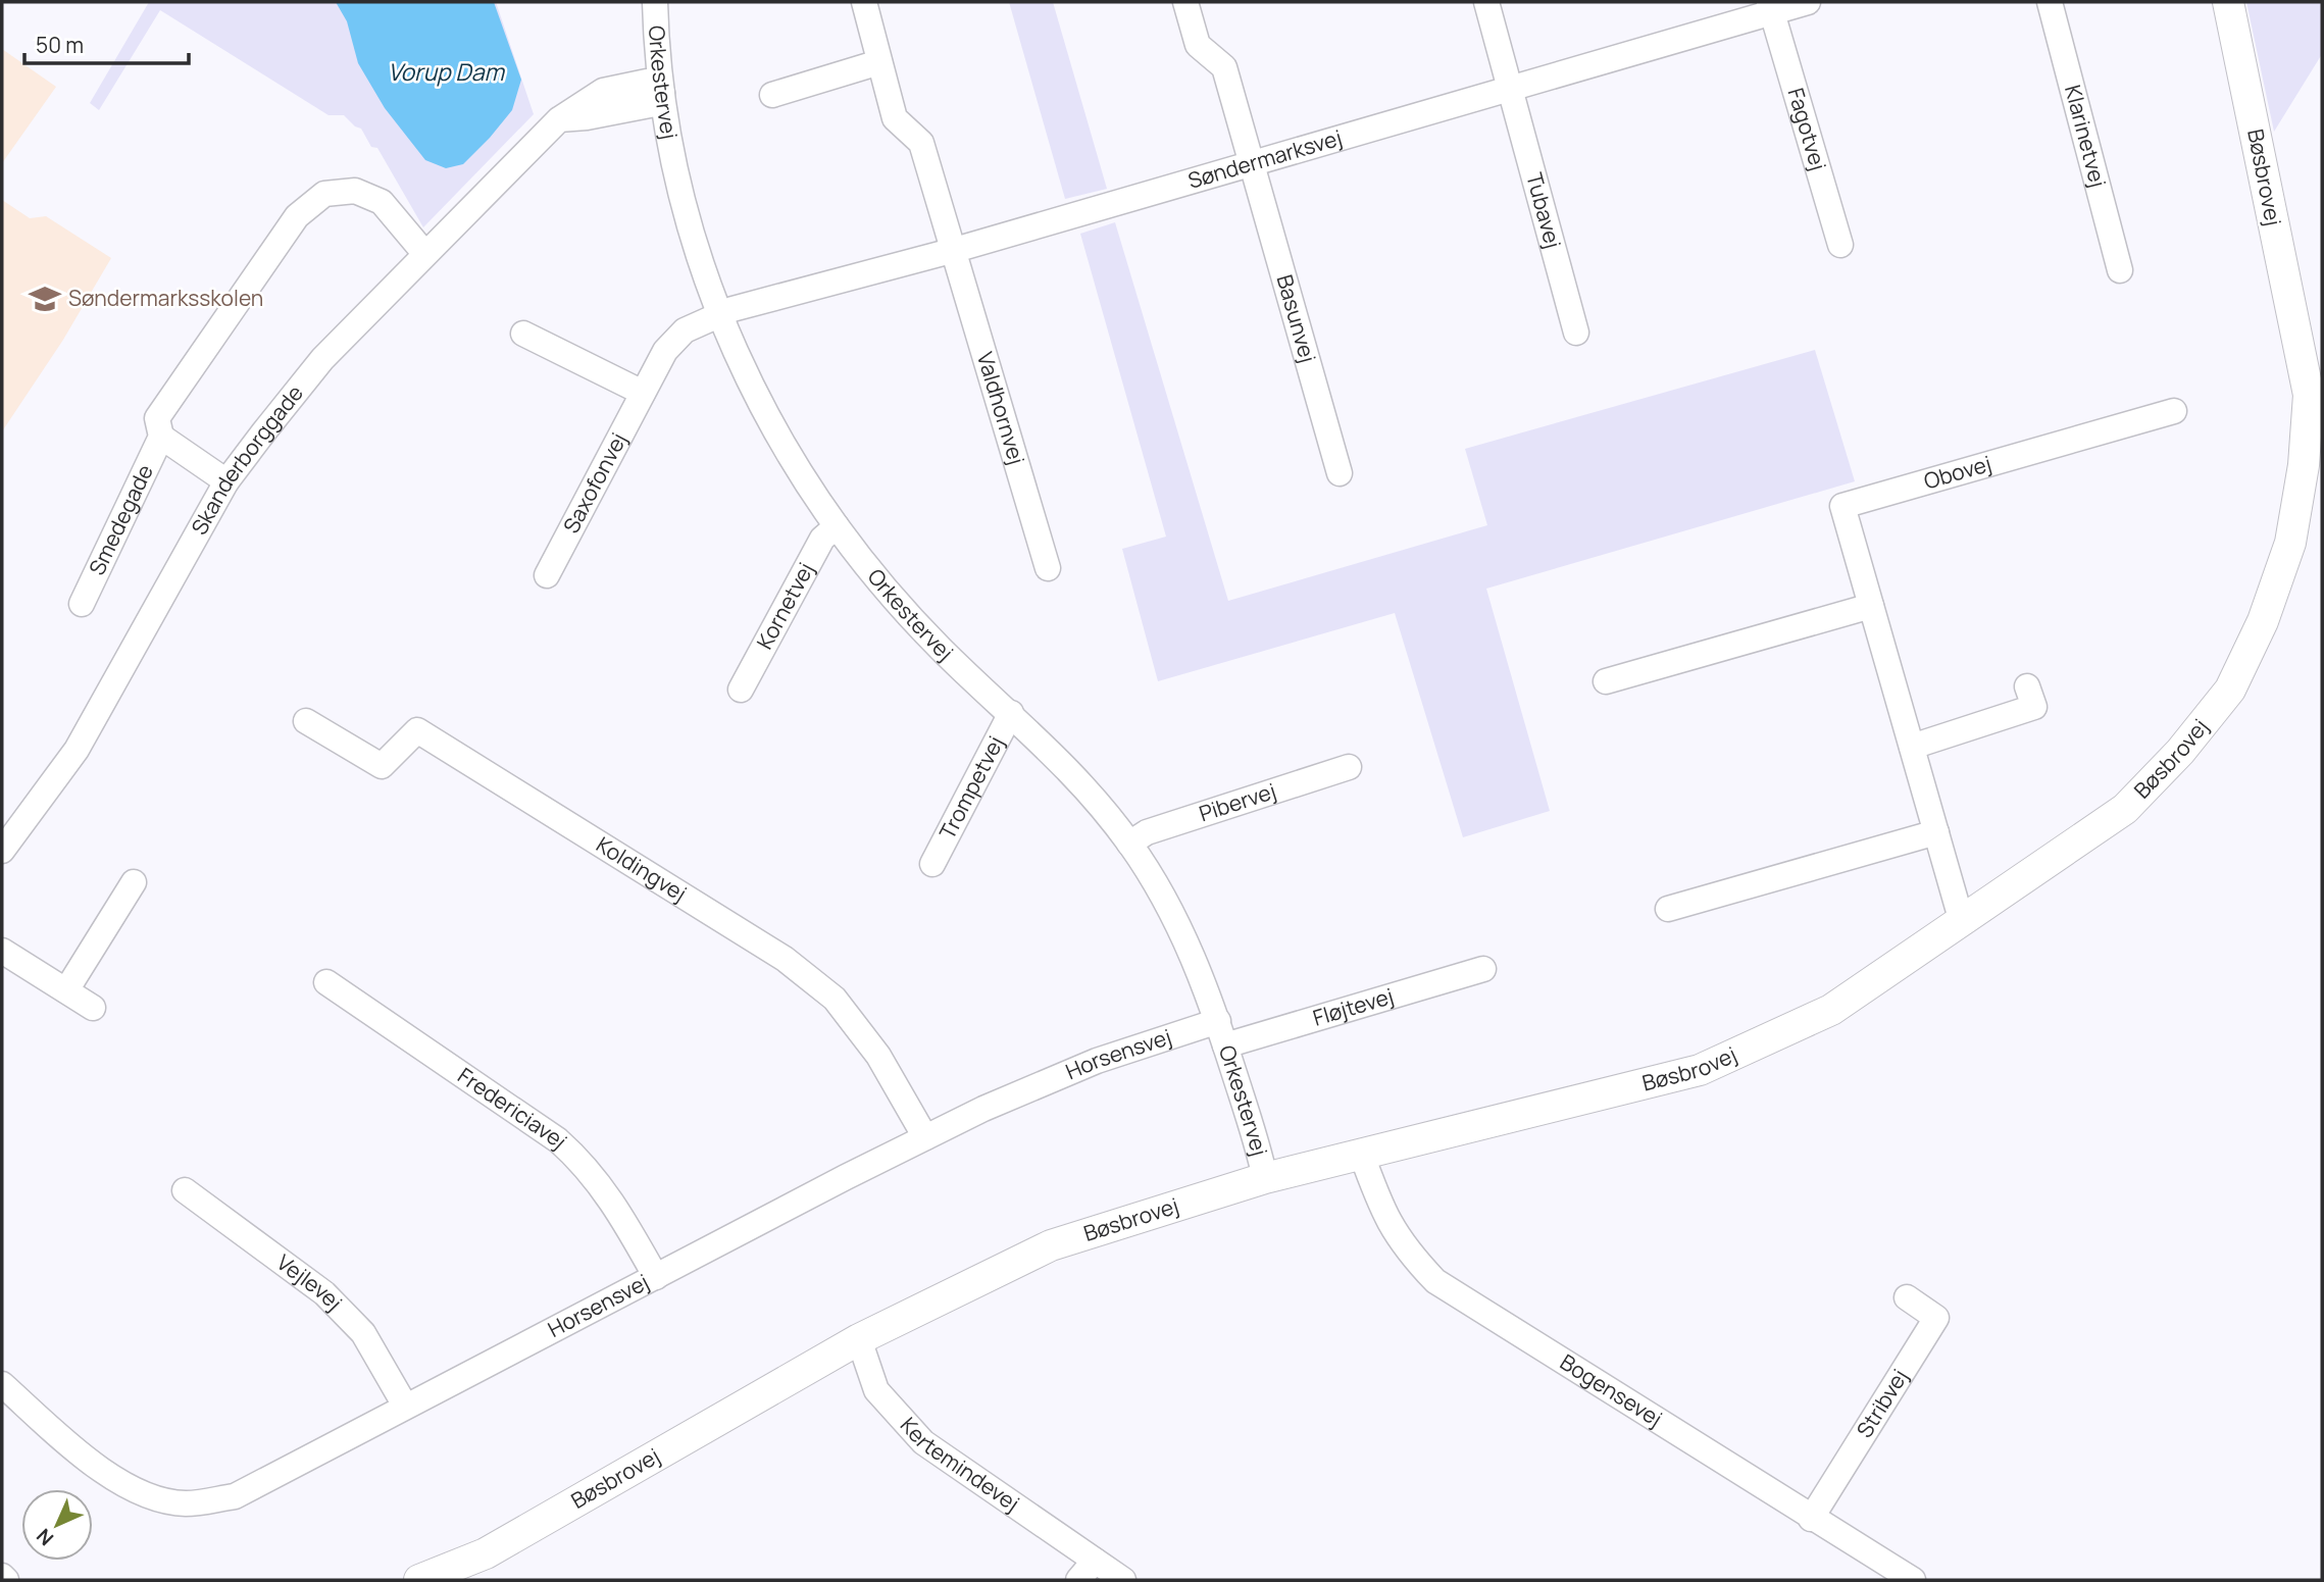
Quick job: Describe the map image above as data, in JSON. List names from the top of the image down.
{
  "streets": {
    "street": [
      "Orkestervej",
      "Fagotvej",
      "Klarinetvej",
      "Søndermarksvej",
      "Bøsbrovej",
      "Tubavej",
      "Basunvej",
      "Valdhornvej",
      "Skanderborggade",
      "Obovej",
      "Saxofonvej",
      "Smedegade",
      "Kornetvej",
      "Trompetvej",
      "Pibervej",
      "Koldingvej",
      "Fløjtevej",
      "Horsensvej",
      "Fredericiavej",
      "Vejlevej",
      "Bogensevej",
      "Stribvej",
      "Kertemindevej"
    ]
  },
  "crossings": [
    ["Orkestervej", "Søndermarksvej"],
    ["Orkestervej", "Bøsbrovej"],
    ["Orkestervej", "Skanderborggade"],
    ["Orkestervej", "Saxofonvej"],
    ["Orkestervej", "Kornetvej"],
    ["Orkestervej", "Trompetvej"],
    ["Orkestervej", "Pibervej"],
    ["Orkestervej", "Fløjtevej"],
    ["Orkestervej", "Horsensvej"],
    ["Fagotvej", "Søndermarksvej"],
    ["Søndermarksvej", "Tubavej"],
    ["Søndermarksvej", "Basunvej"],
    ["Søndermarksvej", "Valdhornvej"],
    ["Søndermarksvej", "Saxofonvej"],
    ["Bøsbrovej", "Obovej"],
    ["Bøsbrovej", "Bogensevej"],
    ["Bøsbrovej", "Kertemindevej"],
    ["Skanderborggade", "Smedegade"],
    ["Koldingvej", "Horsensvej"],
    ["Fløjtevej", "Horsensvej"],
    ["Horsensvej", "Fredericiavej"],
    ["Horsensvej", "Vejlevej"],
    ["Bogensevej", "Stribvej"]
  ],
  "water": ["Vorup Dam"],
  "places": {
    "school or university": ["Søndermarksskolen"]
  },
  "scale_bar": "50 m",
  "north": "bottom left"
}
